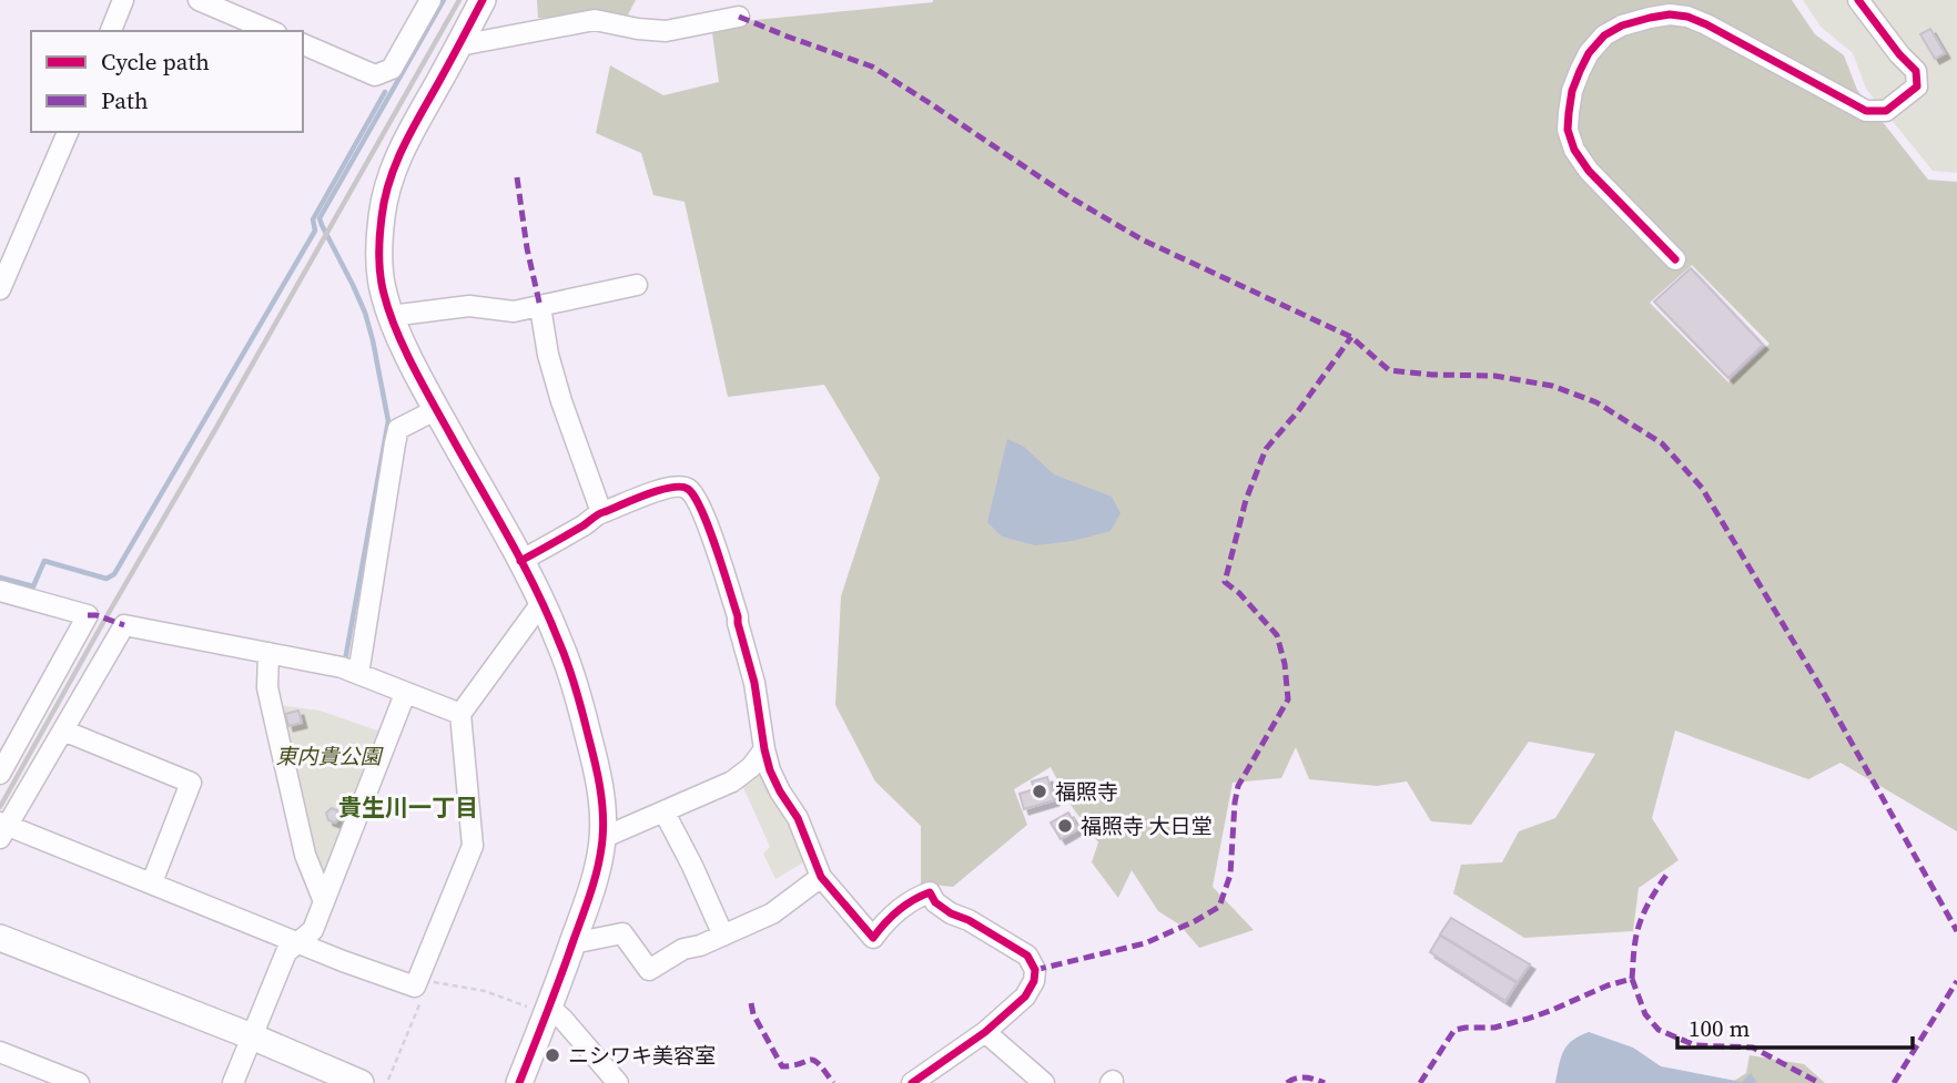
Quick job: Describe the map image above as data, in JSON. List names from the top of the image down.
{
  "districts": ["貴生川一丁目"],
  "parks": ["東内貴公園"],
  "places": ["福照寺", "福照寺 大日堂", "ニシワキ美容室"],
  "legend": ["Cycle path", "Path"],
  "scale_bar": "100 m"
}
